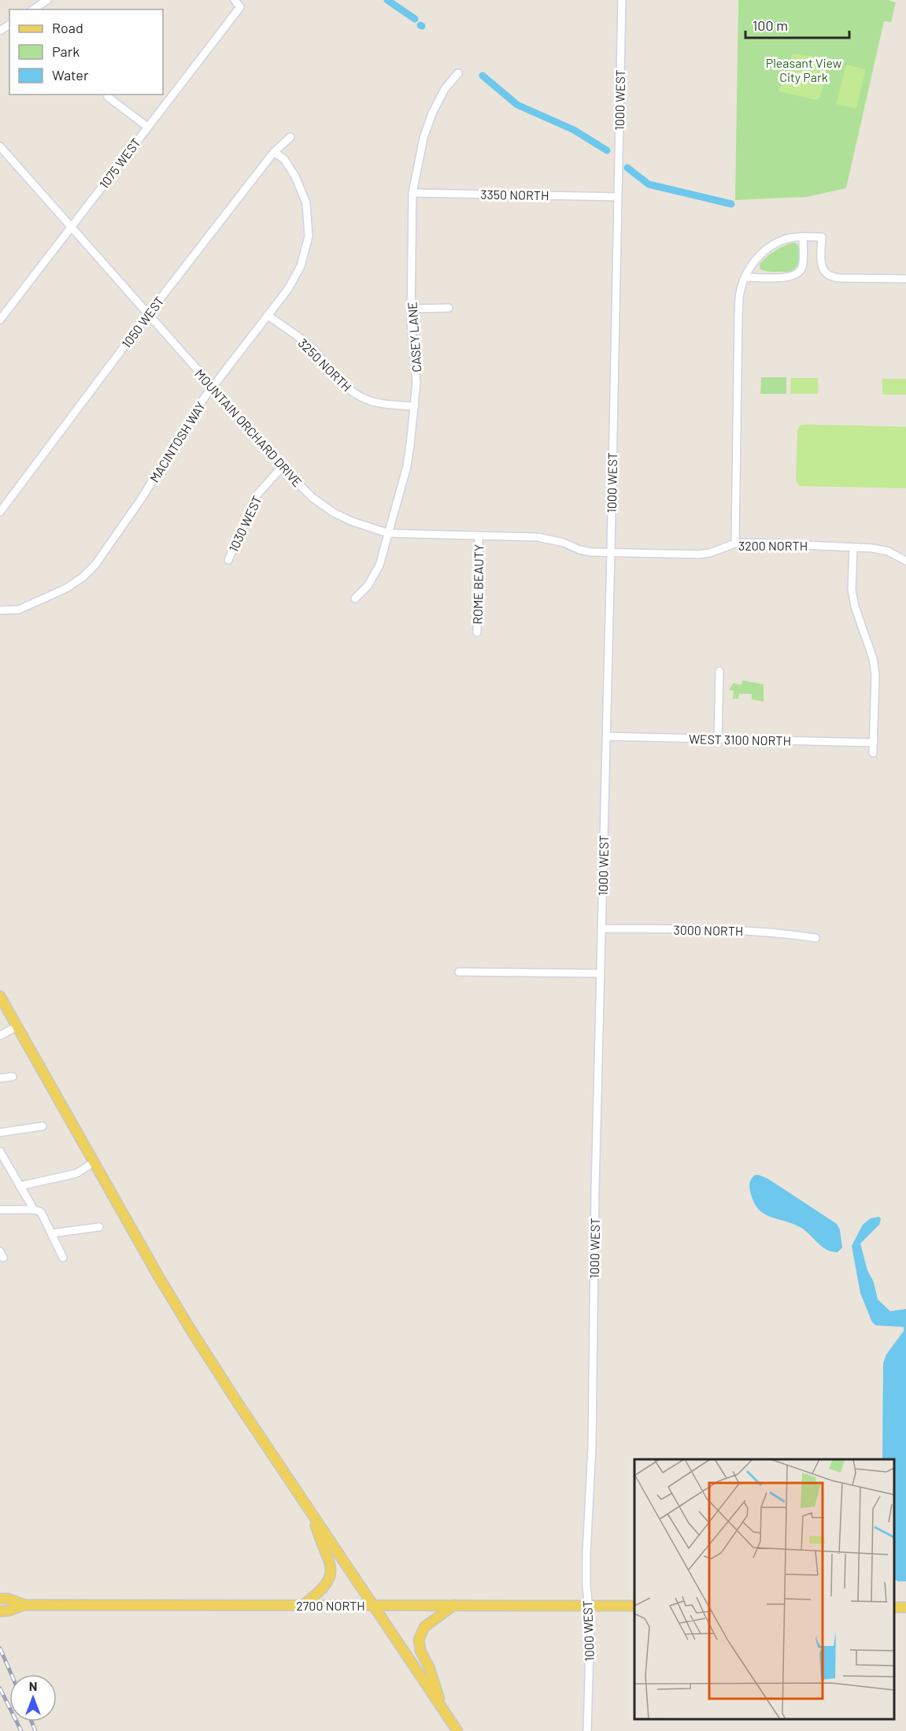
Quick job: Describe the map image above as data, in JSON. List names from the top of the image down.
{
  "streets": {
    "main road": ["2700 NORTH"],
    "street": [
      "1000 WEST",
      "1075 WEST",
      "3350 NORTH",
      "1050 WEST",
      "CASEY LANE",
      "3250 NORTH",
      "MOUNTAIN ORCHARD DRIVE",
      "MACINTOSH WAY",
      "1030 WEST",
      "3200 NORTH",
      "ROME BEAUTY",
      "WEST 3100 NORTH",
      "3000 NORTH"
    ]
  },
  "crossings": [
    ["1000 WEST", "3350 NORTH"],
    ["1000 WEST", "MOUNTAIN ORCHARD DRIVE"],
    ["1000 WEST", "3200 NORTH"],
    ["1000 WEST", "WEST 3100 NORTH"],
    ["1000 WEST", "3000 NORTH"],
    ["1000 WEST", "2700 NORTH"],
    ["1075 WEST", "MOUNTAIN ORCHARD DRIVE"],
    ["3350 NORTH", "CASEY LANE"],
    ["1050 WEST", "MOUNTAIN ORCHARD DRIVE"],
    ["1050 WEST", "MACINTOSH WAY"],
    ["CASEY LANE", "3250 NORTH"],
    ["CASEY LANE", "MOUNTAIN ORCHARD DRIVE"],
    ["3250 NORTH", "MACINTOSH WAY"],
    ["MOUNTAIN ORCHARD DRIVE", "MACINTOSH WAY"],
    ["MOUNTAIN ORCHARD DRIVE", "1030 WEST"],
    ["MOUNTAIN ORCHARD DRIVE", "3200 NORTH"],
    ["MOUNTAIN ORCHARD DRIVE", "ROME BEAUTY"]
  ],
  "parks": ["Pleasant View City Park"],
  "legend": ["Road", "Park", "Water"],
  "scale_bar": "100 m",
  "north": "top"
}
